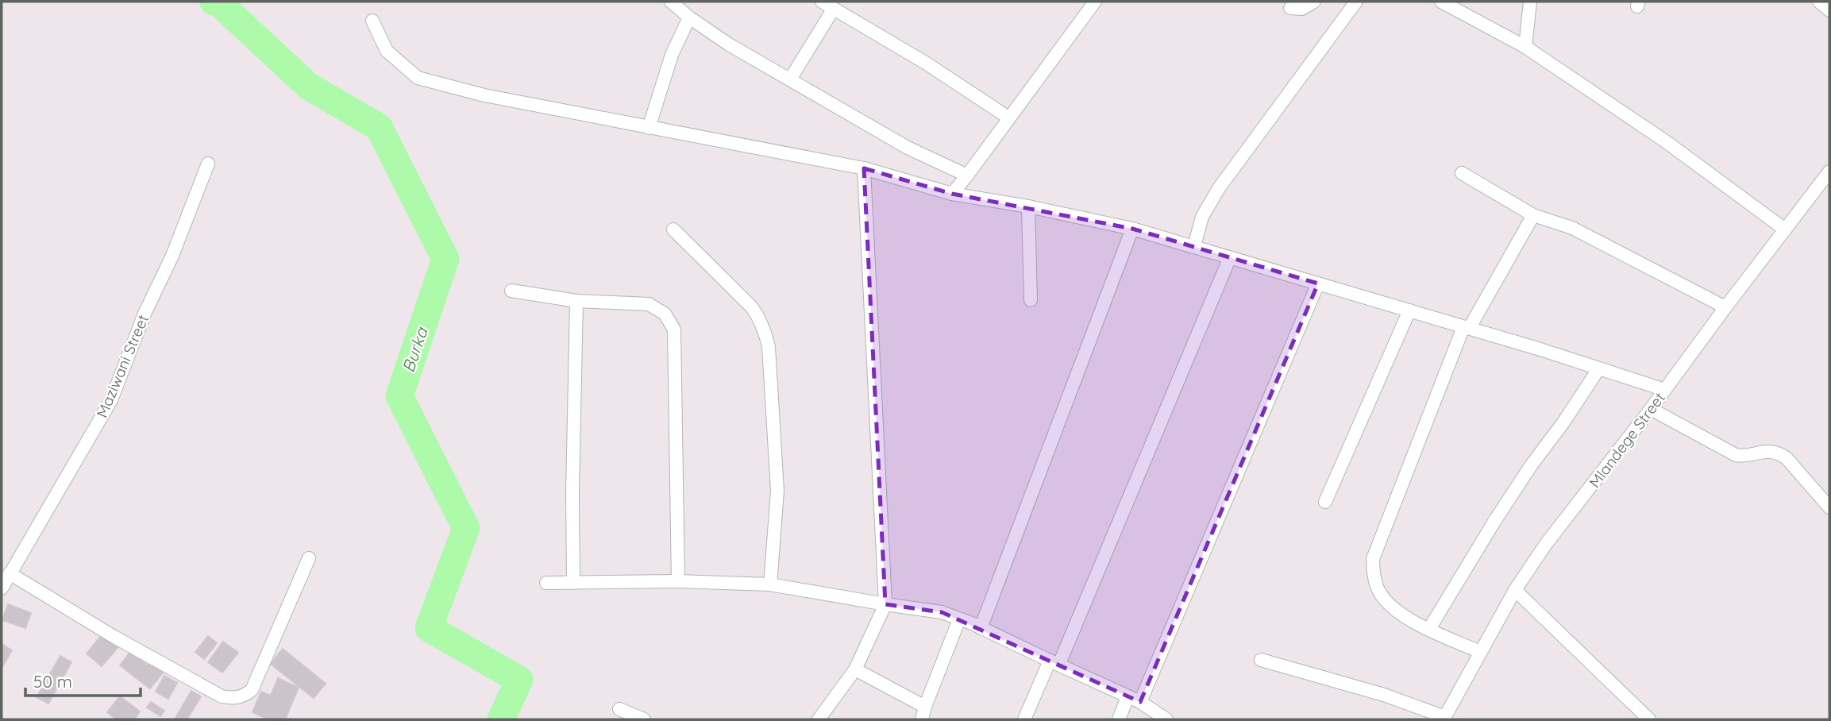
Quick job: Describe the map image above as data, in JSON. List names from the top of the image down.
{
  "streets": {
    "street": ["Maziwani Street", "Mlandege Street"]
  },
  "water": ["Burka"],
  "scale_bar": "50 m"
}
